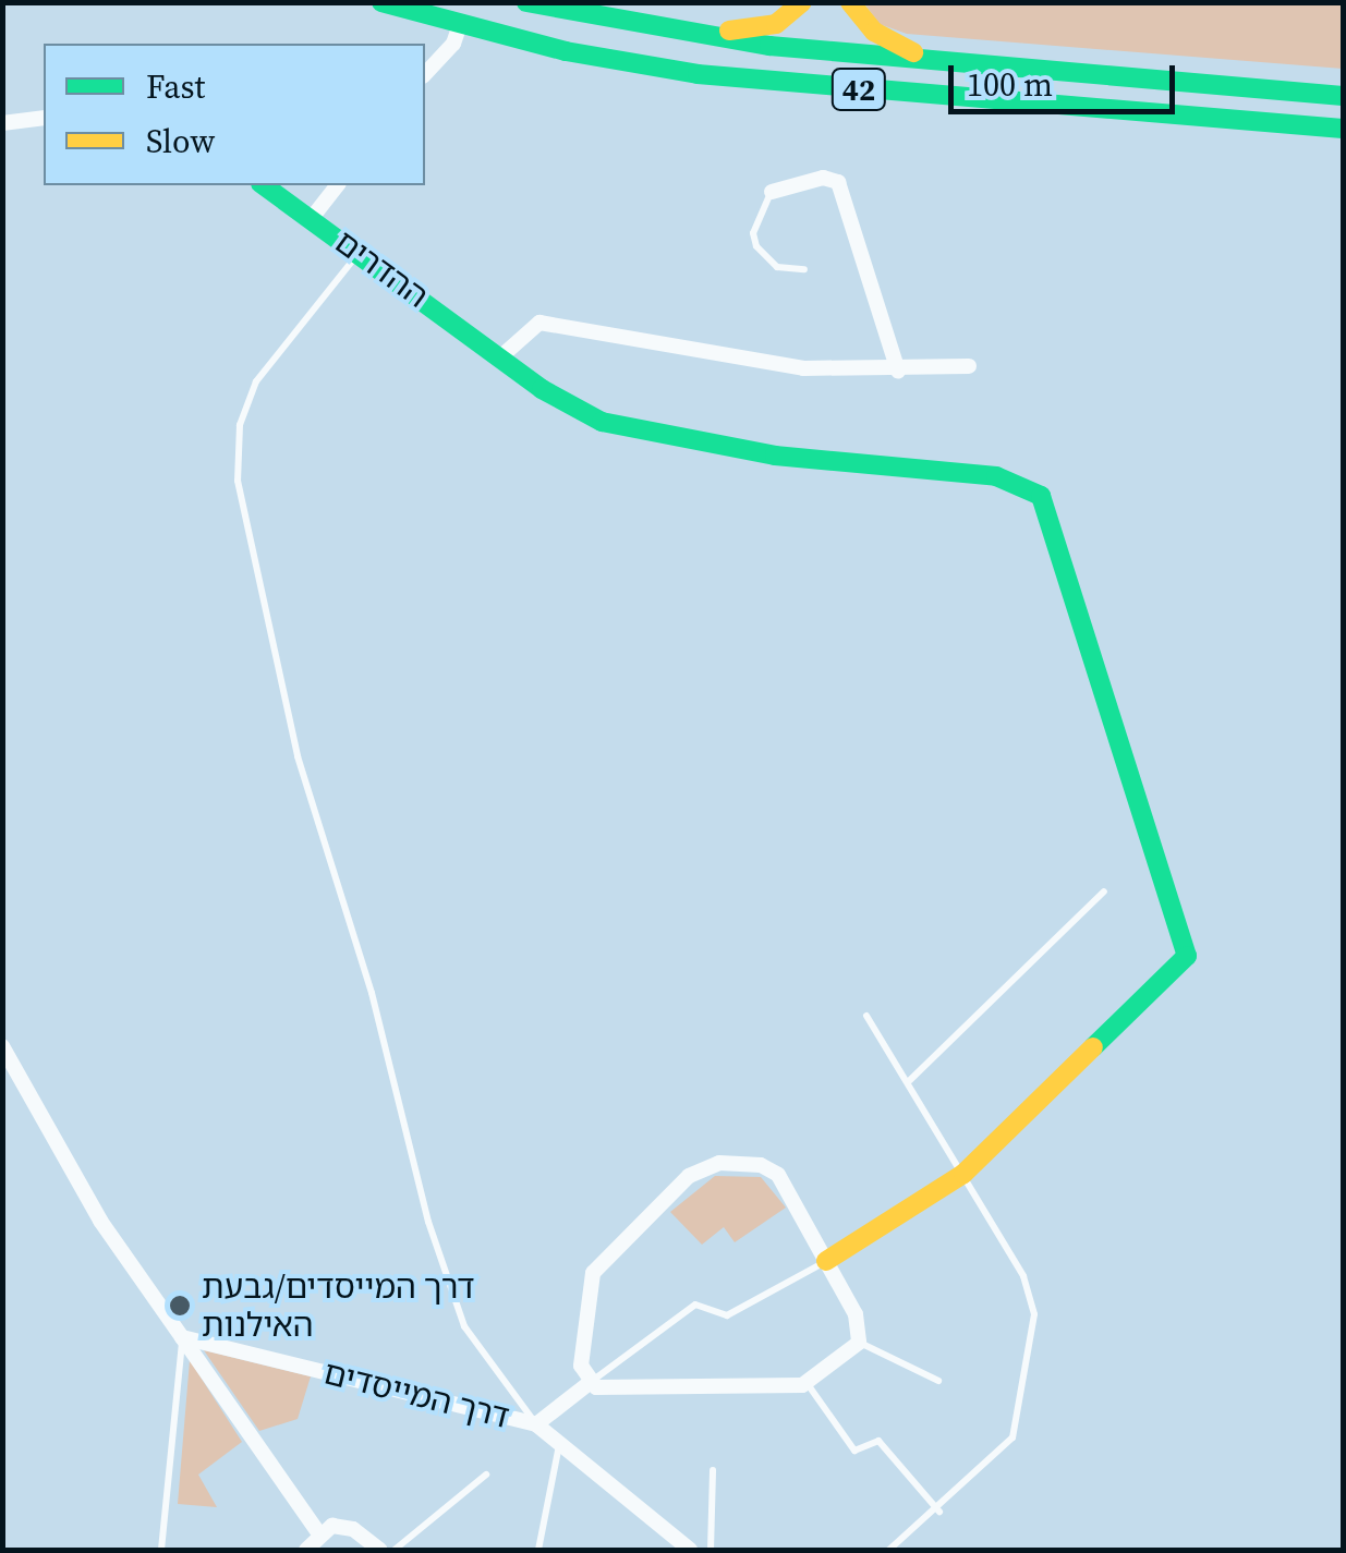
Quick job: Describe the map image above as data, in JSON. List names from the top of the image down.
{
  "streets": {
    "main road": ["42", "ההדרים"],
    "street": ["דרך המייסדים"]
  },
  "places": ["דרך המייסדים/גבעת האילנות"],
  "legend": ["Fast", "Slow"],
  "scale_bar": "100 m"
}
